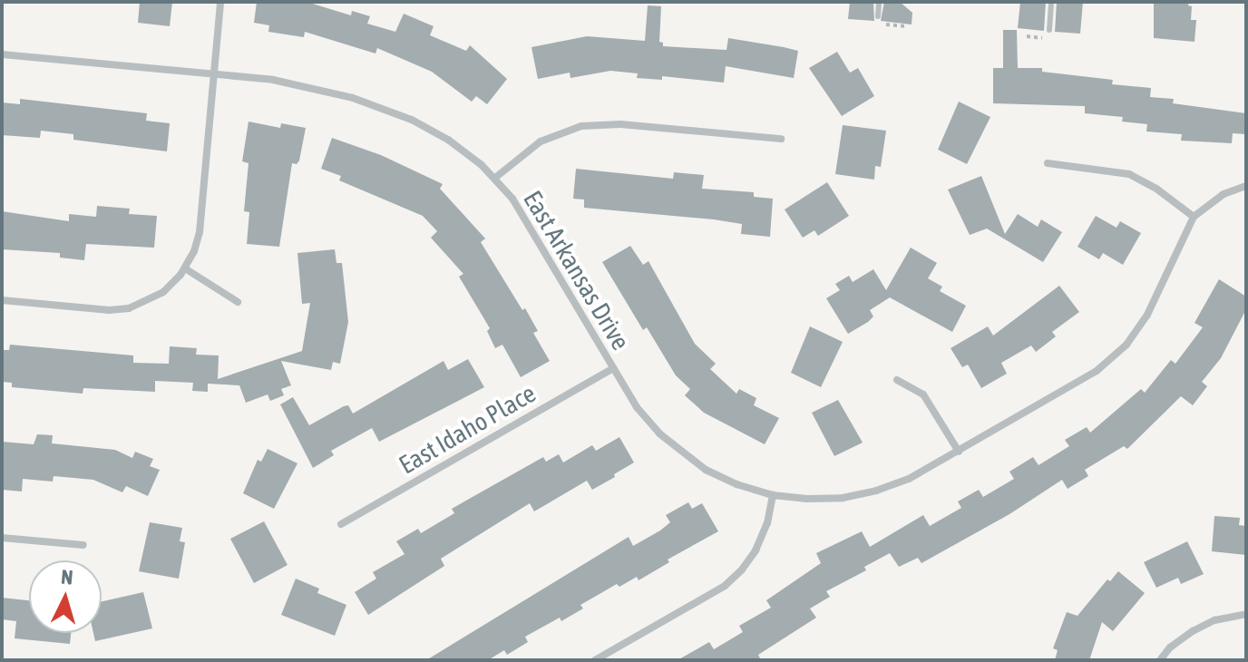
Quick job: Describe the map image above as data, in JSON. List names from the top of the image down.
{
  "streets": {
    "street": ["East Arkansas Drive", "East Idaho Place"]
  },
  "crossings": [
    ["East Arkansas Drive", "East Idaho Place"]
  ],
  "north": "top"
}
